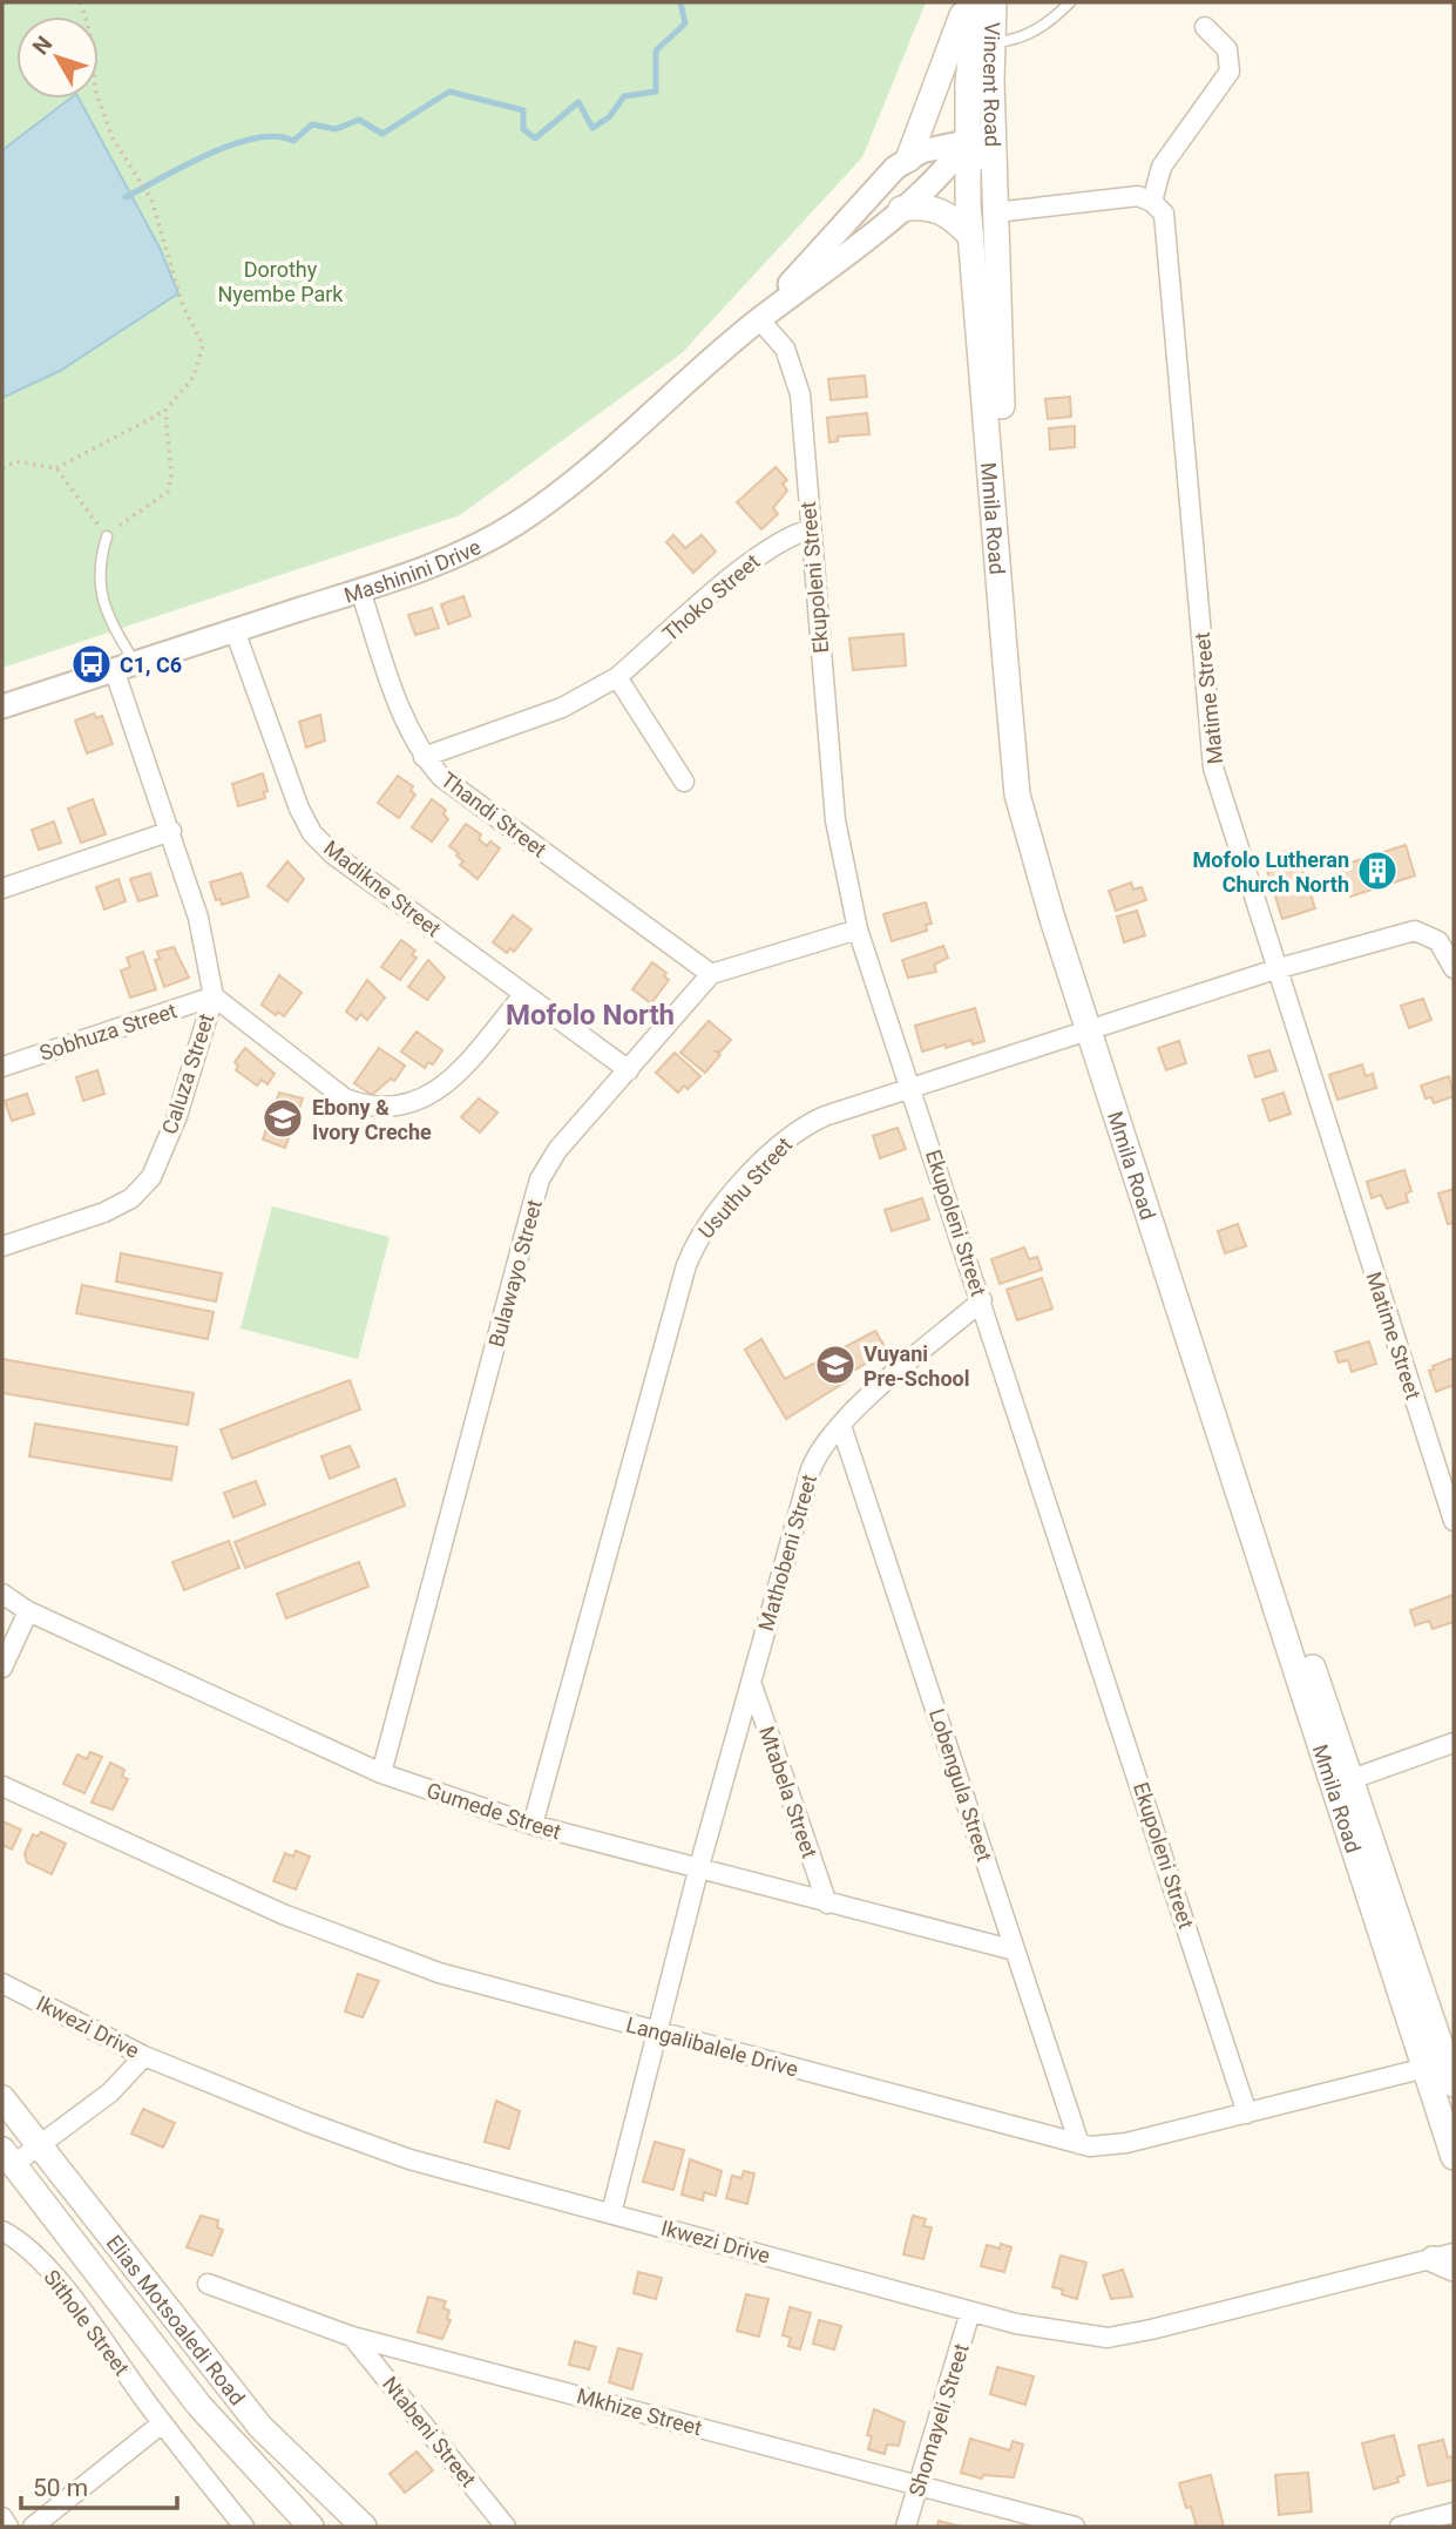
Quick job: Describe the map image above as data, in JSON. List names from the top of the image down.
{
  "streets": {
    "main road": ["Vincent Road", "Mmila Road", "Elias Motsoaledi Road"],
    "street": [
      "Mashinini Drive",
      "Ekupoleni Street",
      "Thoko Street",
      "Matime Street",
      "Thandi Street",
      "Madikne Street",
      "Sobhuza Street",
      "Caluza Street",
      "Usuthu Street",
      "Bulawayo Street",
      "Mathobeni Street",
      "Lobengula Street",
      "Mtabela Street",
      "Gumede Street",
      "Ikwezi Drive",
      "Langalibalele Drive",
      "Sithole Street",
      "Mkhize Street",
      "Shomayeli Street",
      "Ntabeni Street"
    ]
  },
  "crossings": [
    ["Vincent Road", "Mmila Road"],
    ["Vincent Road", "Mashinini Drive"],
    ["Mmila Road", "Mashinini Drive"],
    ["Mmila Road", "Usuthu Street"],
    ["Mmila Road", "Langalibalele Drive"],
    ["Mashinini Drive", "Ekupoleni Street"],
    ["Mashinini Drive", "Thandi Street"],
    ["Mashinini Drive", "Madikne Street"],
    ["Mashinini Drive", "Caluza Street"],
    ["Ekupoleni Street", "Thoko Street"],
    ["Ekupoleni Street", "Usuthu Street"],
    ["Ekupoleni Street", "Mathobeni Street"],
    ["Ekupoleni Street", "Langalibalele Drive"],
    ["Thoko Street", "Thandi Street"],
    ["Matime Street", "Usuthu Street"],
    ["Thandi Street", "Bulawayo Street"],
    ["Madikne Street", "Bulawayo Street"],
    ["Sobhuza Street", "Caluza Street"],
    ["Usuthu Street", "Gumede Street"],
    ["Bulawayo Street", "Gumede Street"],
    ["Mathobeni Street", "Lobengula Street"],
    ["Mathobeni Street", "Mtabela Street"],
    ["Mathobeni Street", "Gumede Street"],
    ["Mathobeni Street", "Ikwezi Drive"],
    ["Mathobeni Street", "Langalibalele Drive"],
    ["Lobengula Street", "Gumede Street"],
    ["Lobengula Street", "Langalibalele Drive"],
    ["Mtabela Street", "Gumede Street"],
    ["Ikwezi Drive", "Shomayeli Street"],
    ["Mkhize Street", "Shomayeli Street"],
    ["Mkhize Street", "Ntabeni Street"]
  ],
  "districts": ["Mofolo North"],
  "parks": ["Dorothy Nyembe Park"],
  "places": {
    "bus stop": ["C1, C6"],
    "building": ["Mofolo Lutheran Church North"],
    "school or university": ["Ebony & Ivory Creche", "Vuyani Pre-School"]
  },
  "scale_bar": "50 m",
  "north": "top left"
}
